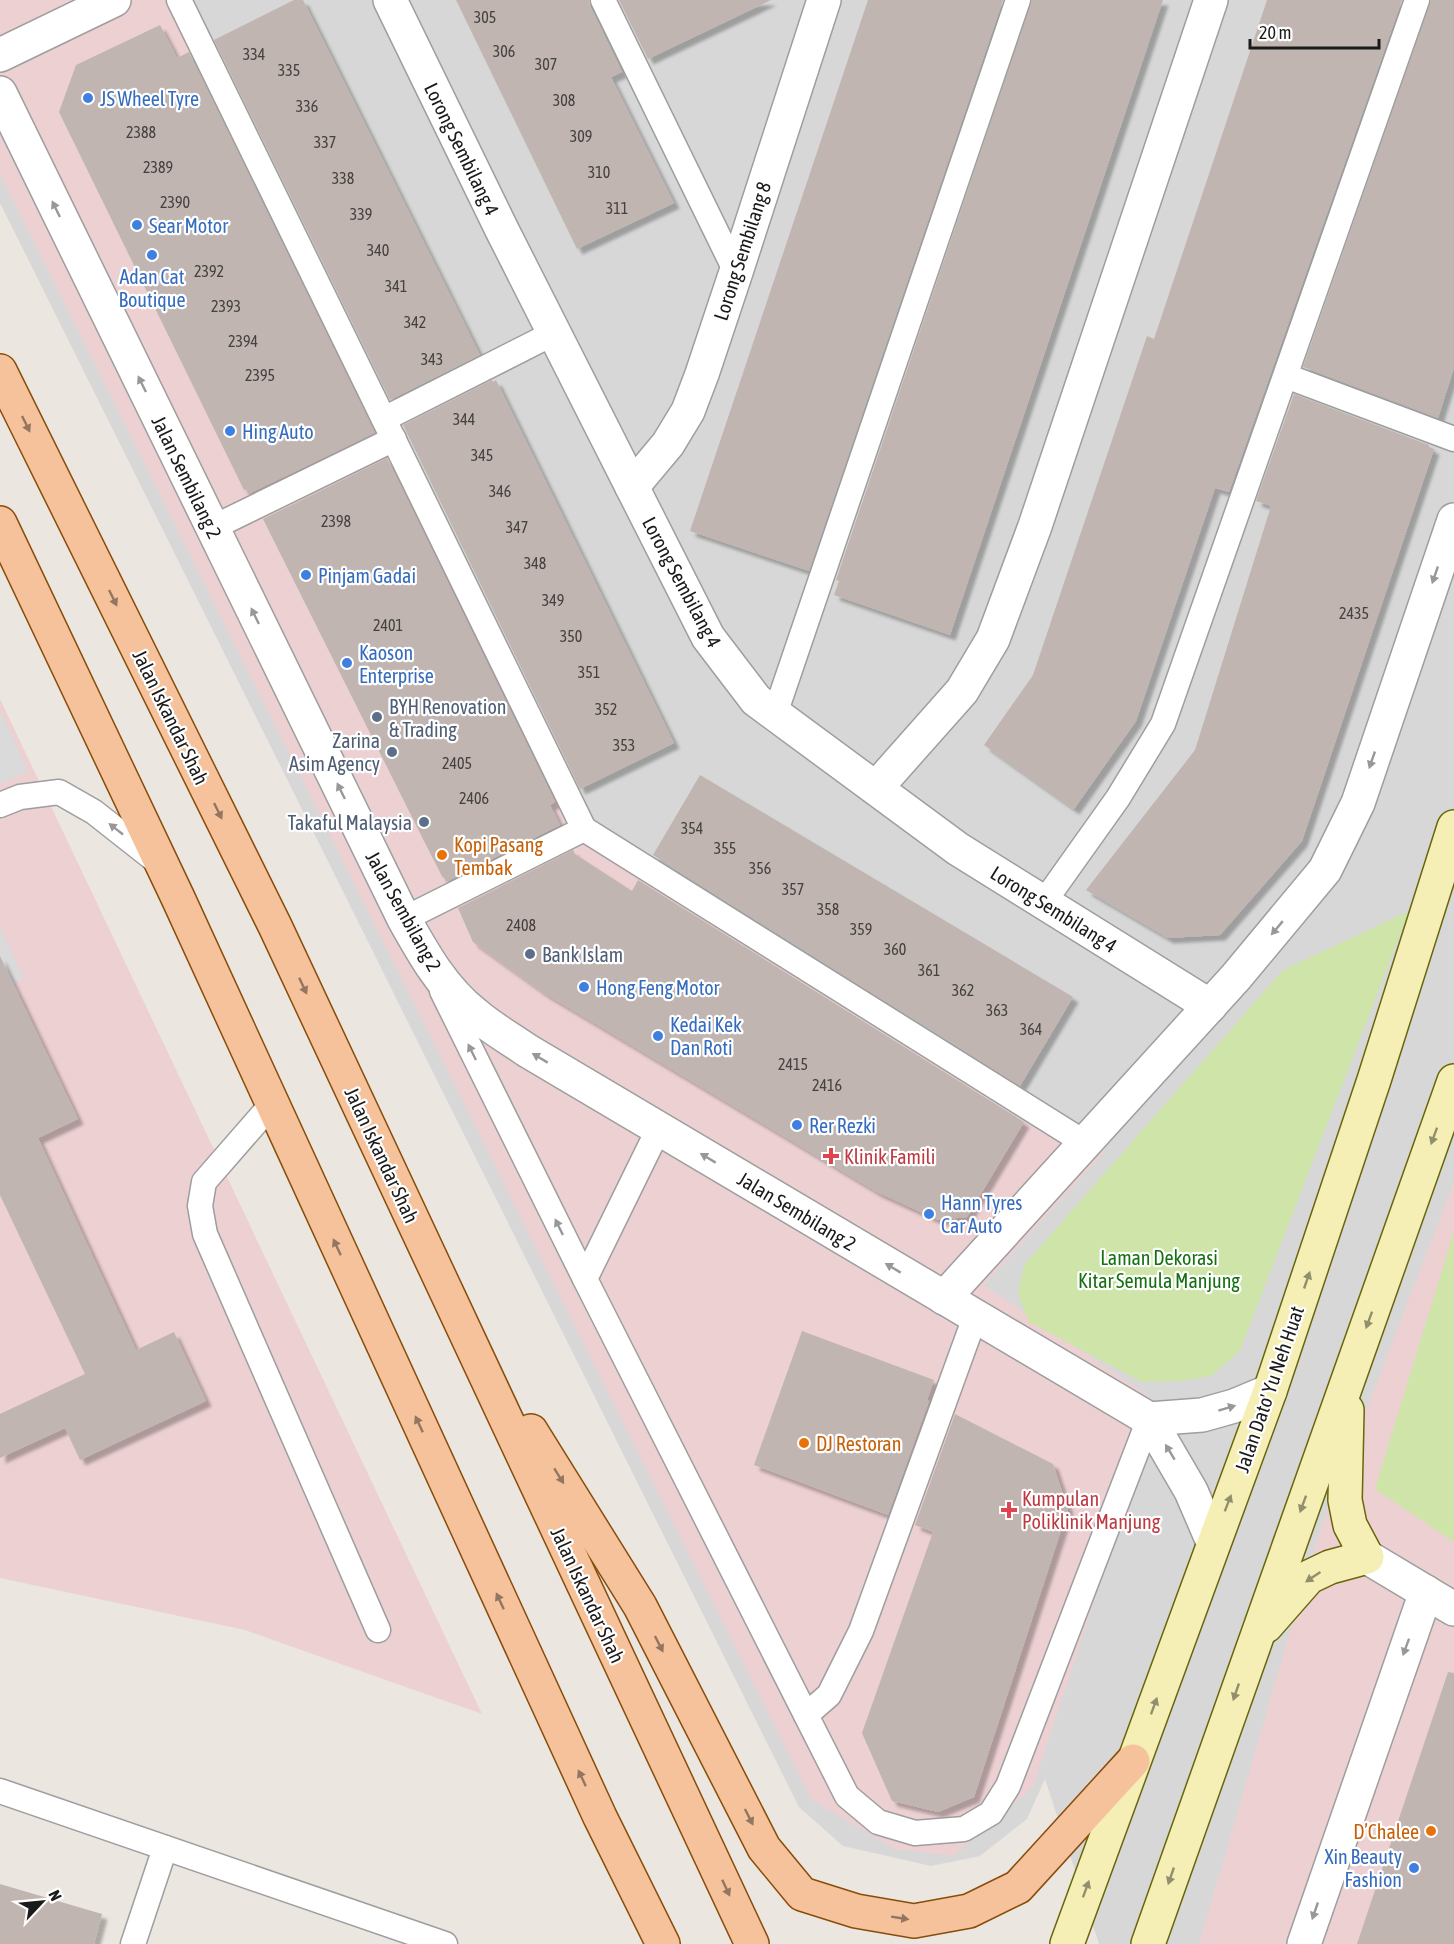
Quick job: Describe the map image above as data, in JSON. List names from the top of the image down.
{
  "streets": {
    "main road": ["Jalan Iskandar Shah", "Jalan Dato' Yu Neh Huat"],
    "street": ["Lorong Sembilang 4", "Lorong Sembilang 8", "Jalan Sembilang 2"]
  },
  "crossings": [
    ["Lorong Sembilang 4", "Lorong Sembilang 8"],
    ["Jalan Sembilang 2", "Jalan Dato' Yu Neh Huat"]
  ],
  "one_way": ["Jalan Sembilang 2"],
  "parks": ["Laman Dekorasi Kitar Semula Manjung"],
  "places": {
    "other": [
      "JS Wheel Tyre",
      "Sear Motor",
      "Adan Cat Boutique",
      "Hing Auto",
      "Pinjam Gadai",
      "Kaoson Enterprise",
      "BYH Renovation & Trading",
      "Zarina Asim Agency",
      "Takaful Malaysia",
      "Kopi Pasang Tembak",
      "Bank Islam",
      "Hong Feng Motor",
      "Kedai Kek Dan Roti",
      "Rer Rezki",
      "Hann Tyres Car Auto",
      "DJ Restoran",
      "D’Chalee",
      "Xin Beauty Fashion"
    ],
    "health": ["Klinik Famili", "Kumpulan Poliklinik Manjung"]
  },
  "house_numbers": [
    "305",
    "306",
    "334",
    "307",
    "335",
    "308",
    "336",
    "2388",
    "309",
    "337",
    "2389",
    "310",
    "338",
    "2390",
    "311",
    "339",
    "340",
    "2392",
    "341",
    "2393",
    "342",
    "2394",
    "343",
    "2395",
    "344",
    "345",
    "346",
    "2398",
    "347",
    "348",
    "349",
    "2435",
    "2401",
    "350",
    "351",
    "352",
    "353",
    "2405",
    "2406",
    "354",
    "355",
    "356",
    "357",
    "358",
    "2408",
    "359",
    "360",
    "361",
    "362",
    "363",
    "364",
    "2415",
    "2416"
  ],
  "scale_bar": "20 m",
  "north": "top right"
}
